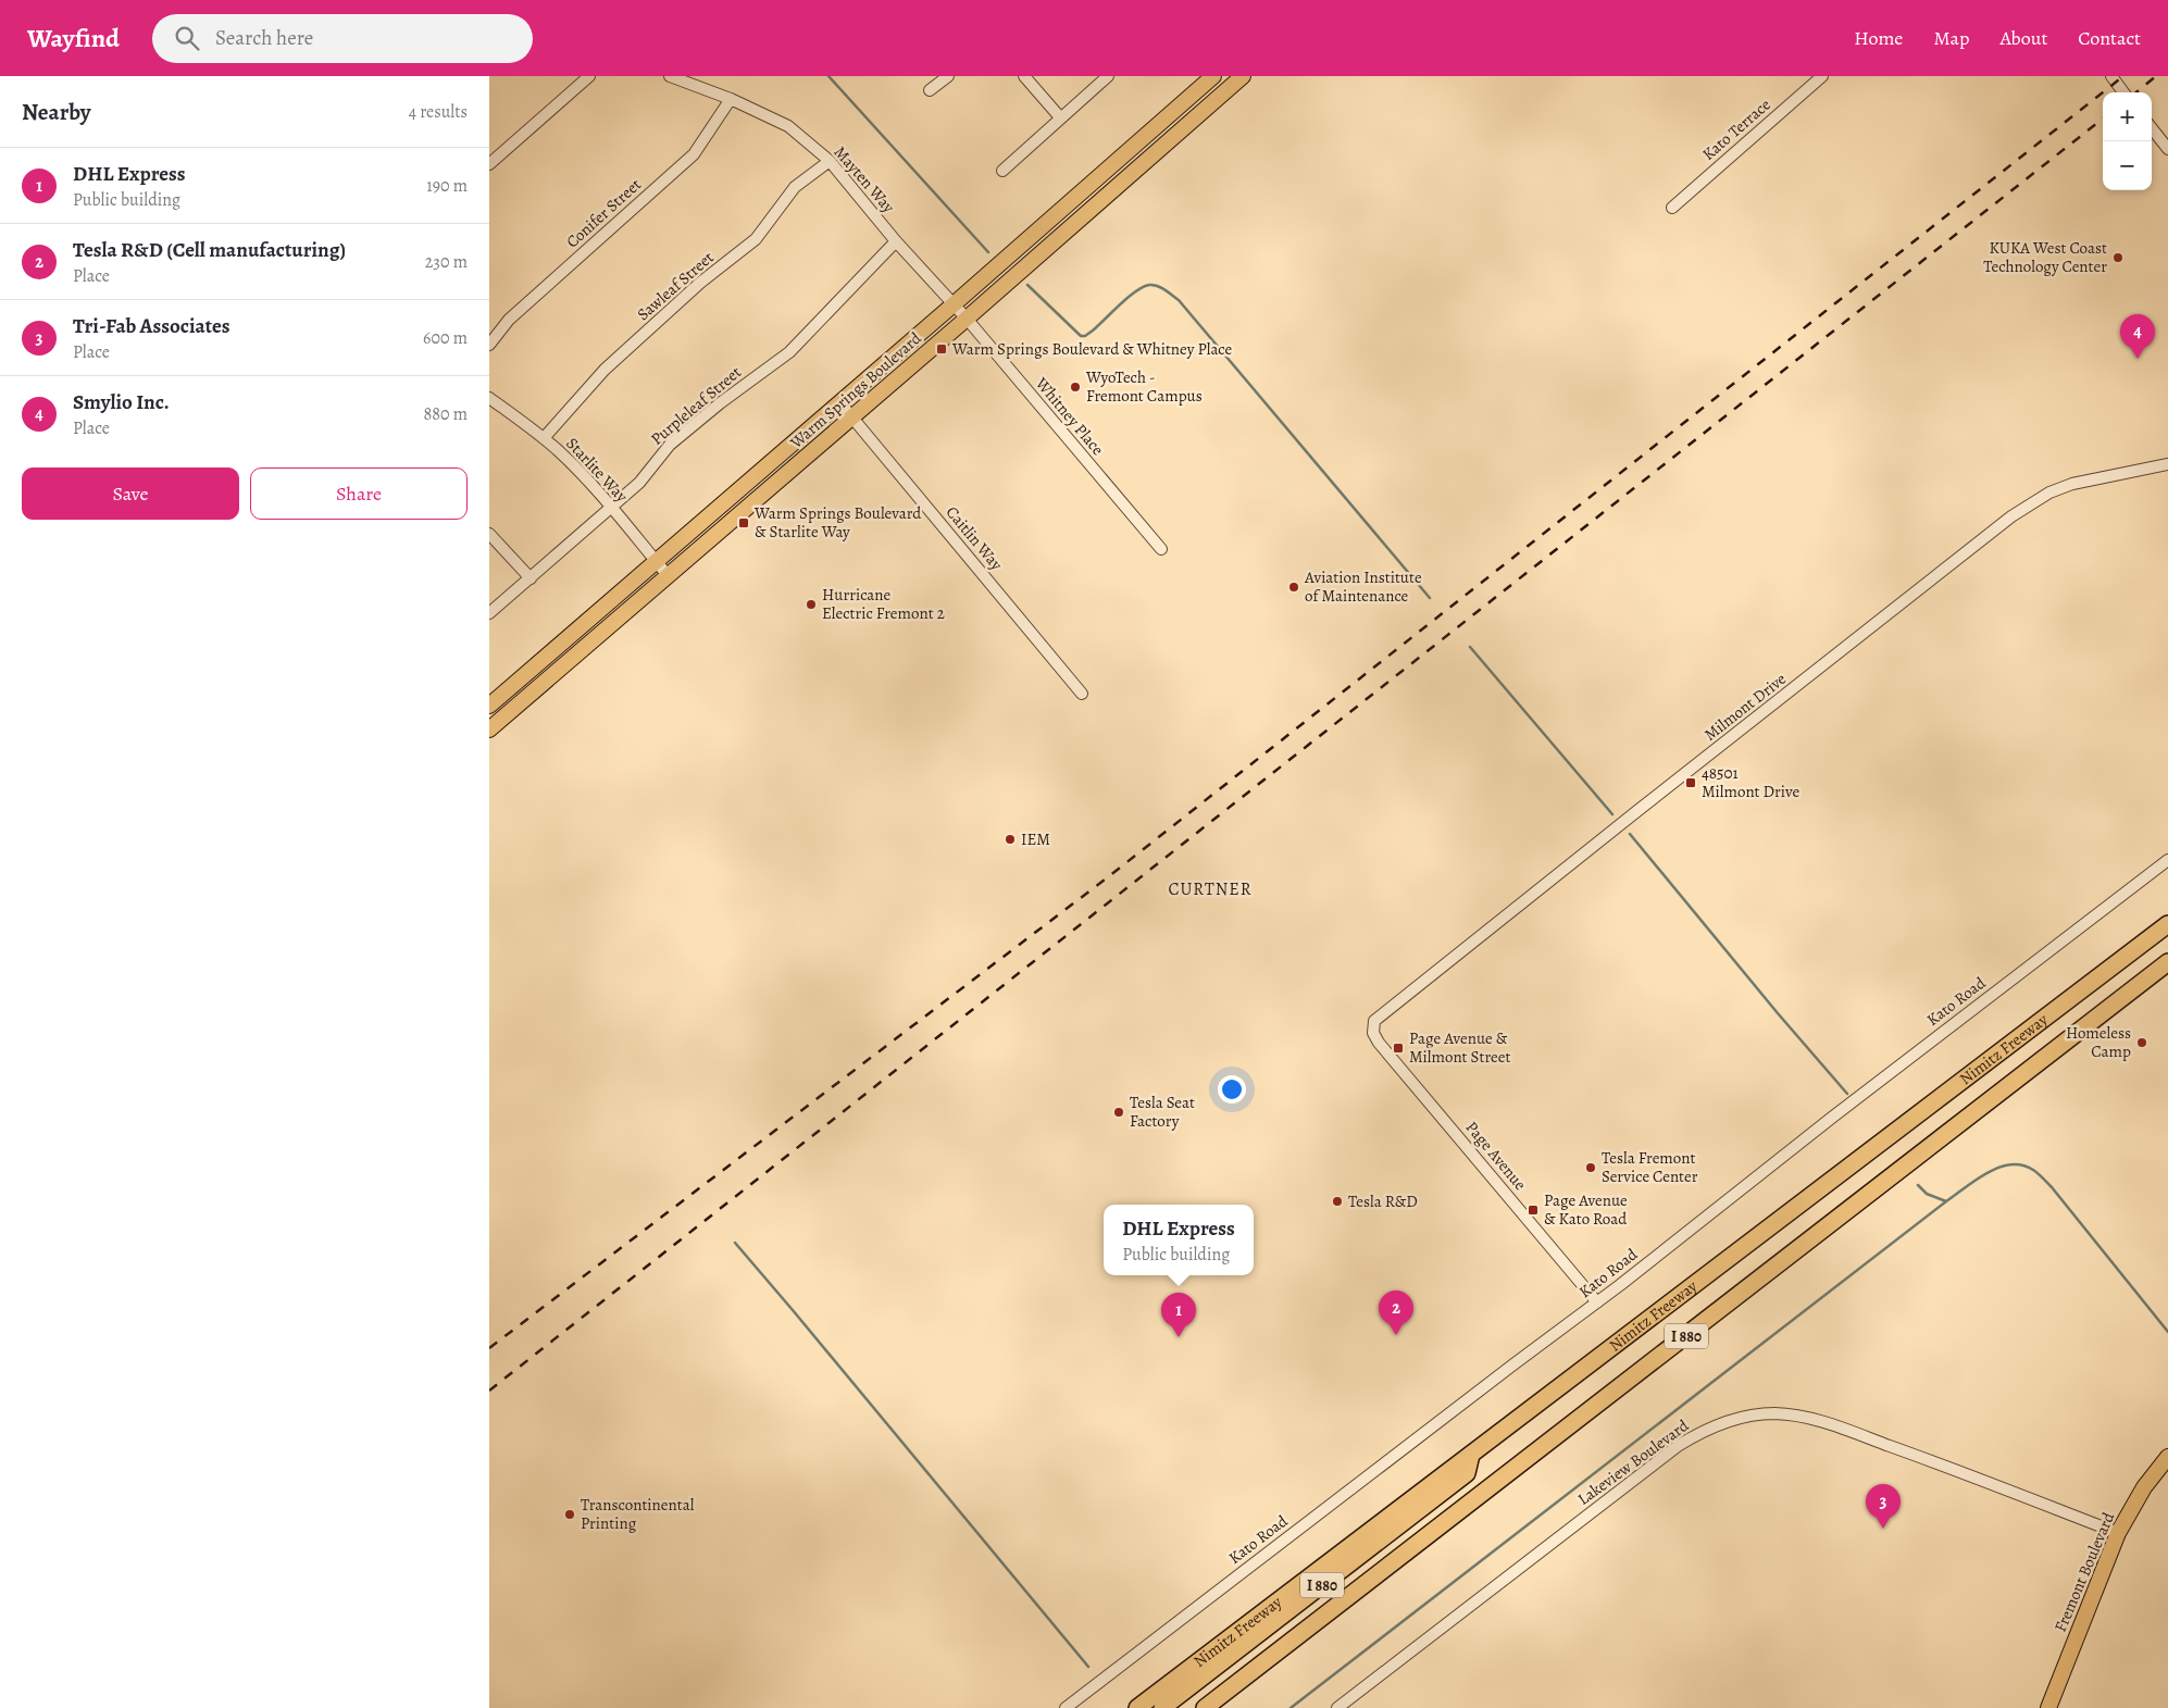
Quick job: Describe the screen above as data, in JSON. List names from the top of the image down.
{
  "streets": {
    "highway": ["Nimitz Freeway", "I 880"],
    "main road": ["Warm Springs Boulevard", "Fremont Boulevard"],
    "street": [
      "Kato Terrace",
      "Mayten Way",
      "Conifer Street",
      "Sawleaf Street",
      "Purpleleaf Street",
      "Whitney Place",
      "Starlite Way",
      "Caitlin Way",
      "Milmont Drive",
      "Kato Road",
      "Page Avenue",
      "Lakeview Boulevard"
    ]
  },
  "crossings": [
    ["Mayten Way", "Conifer Street"],
    ["Mayten Way", "Sawleaf Street"],
    ["Mayten Way", "Warm Springs Boulevard"],
    ["Mayten Way", "Purpleleaf Street"],
    ["Mayten Way", "Whitney Place"],
    ["Sawleaf Street", "Starlite Way"],
    ["Warm Springs Boulevard", "Whitney Place"],
    ["Warm Springs Boulevard", "Starlite Way"],
    ["Warm Springs Boulevard", "Caitlin Way"],
    ["Purpleleaf Street", "Starlite Way"],
    ["Milmont Drive", "Page Avenue"],
    ["Kato Road", "Page Avenue"],
    ["Nimitz Freeway", "I 880"],
    ["Lakeview Boulevard", "Fremont Boulevard"]
  ],
  "districts": ["CURTNER"],
  "places": {
    "other": [
      "KUKA West Coast Technology Center",
      "WyoTech - Fremont Campus",
      "Aviation Institute of Maintenance",
      "Hurricane Electric Fremont 2",
      "IEM",
      "Homeless Camp",
      "Tesla Seat Factory",
      "Tesla Fremont Service Center",
      "Tesla R&D",
      "Transcontinental Printing"
    ],
    "transit": [
      "Warm Springs Boulevard & Whitney Place",
      "Warm Springs Boulevard & Starlite Way",
      "48501 Milmont Drive",
      "Page Avenue & Milmont Street",
      "Page Avenue & Kato Road"
    ]
  },
  "page": {
    "header": "Wayfind",
    "search": "Search here",
    "nav": [
      "Home",
      "Map",
      "About",
      "Contact"
    ],
    "heading": ["Nearby", "4 results"],
    "map_buttons": ["+", "−"],
    "list": [
      {
        "mark": "1",
        "name": "DHL Express",
        "note": "Public building",
        "value": "190 m"
      },
      {
        "mark": "2",
        "name": "Tesla R&D (Cell manufacturing)",
        "note": "Place",
        "value": "230 m"
      },
      {
        "mark": "3",
        "name": "Tri-Fab Associates",
        "note": "Place",
        "value": "600 m"
      },
      {
        "mark": "4",
        "name": "Smylio Inc.",
        "note": "Place",
        "value": "880 m"
      }
    ],
    "pins": [
      "4",
      "2",
      "1",
      "3"
    ],
    "buttons": ["Save", "Share"],
    "popup": ["DHL Express", "Public building"]
  }
}
